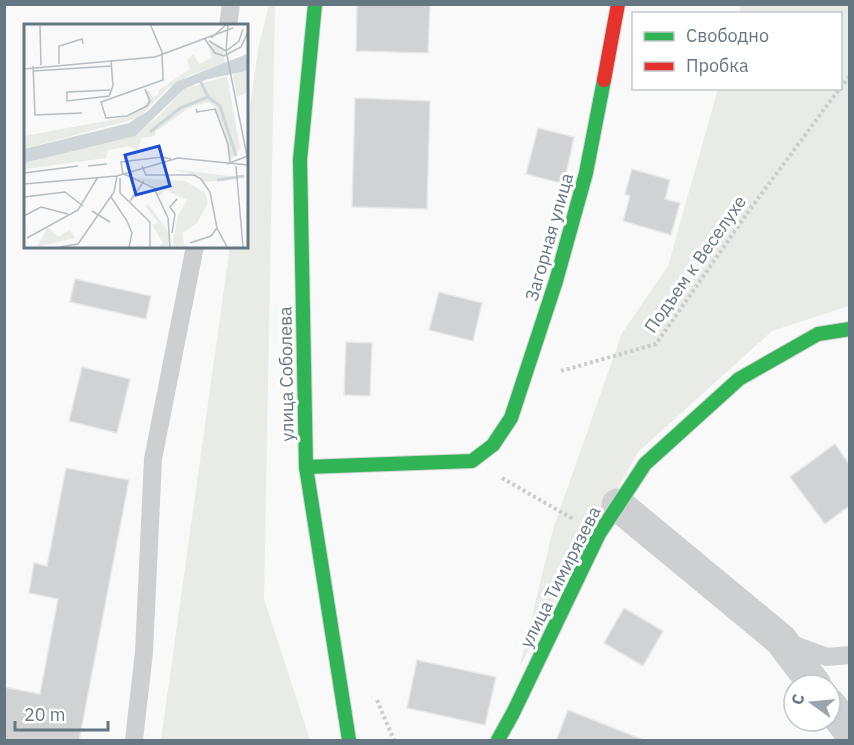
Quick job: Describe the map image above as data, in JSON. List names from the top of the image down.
{
  "streets": {
    "street": ["Загорная улица", "улица Соболева", "улица Тимирязева"],
    "path": ["Подъем к Веселухе"]
  },
  "crossings": [
    ["Загорная улица", "Подъем к Веселухе"]
  ],
  "legend": ["Свободно", "Пробка"],
  "scale_bar": "20 m",
  "north": "left"
}
